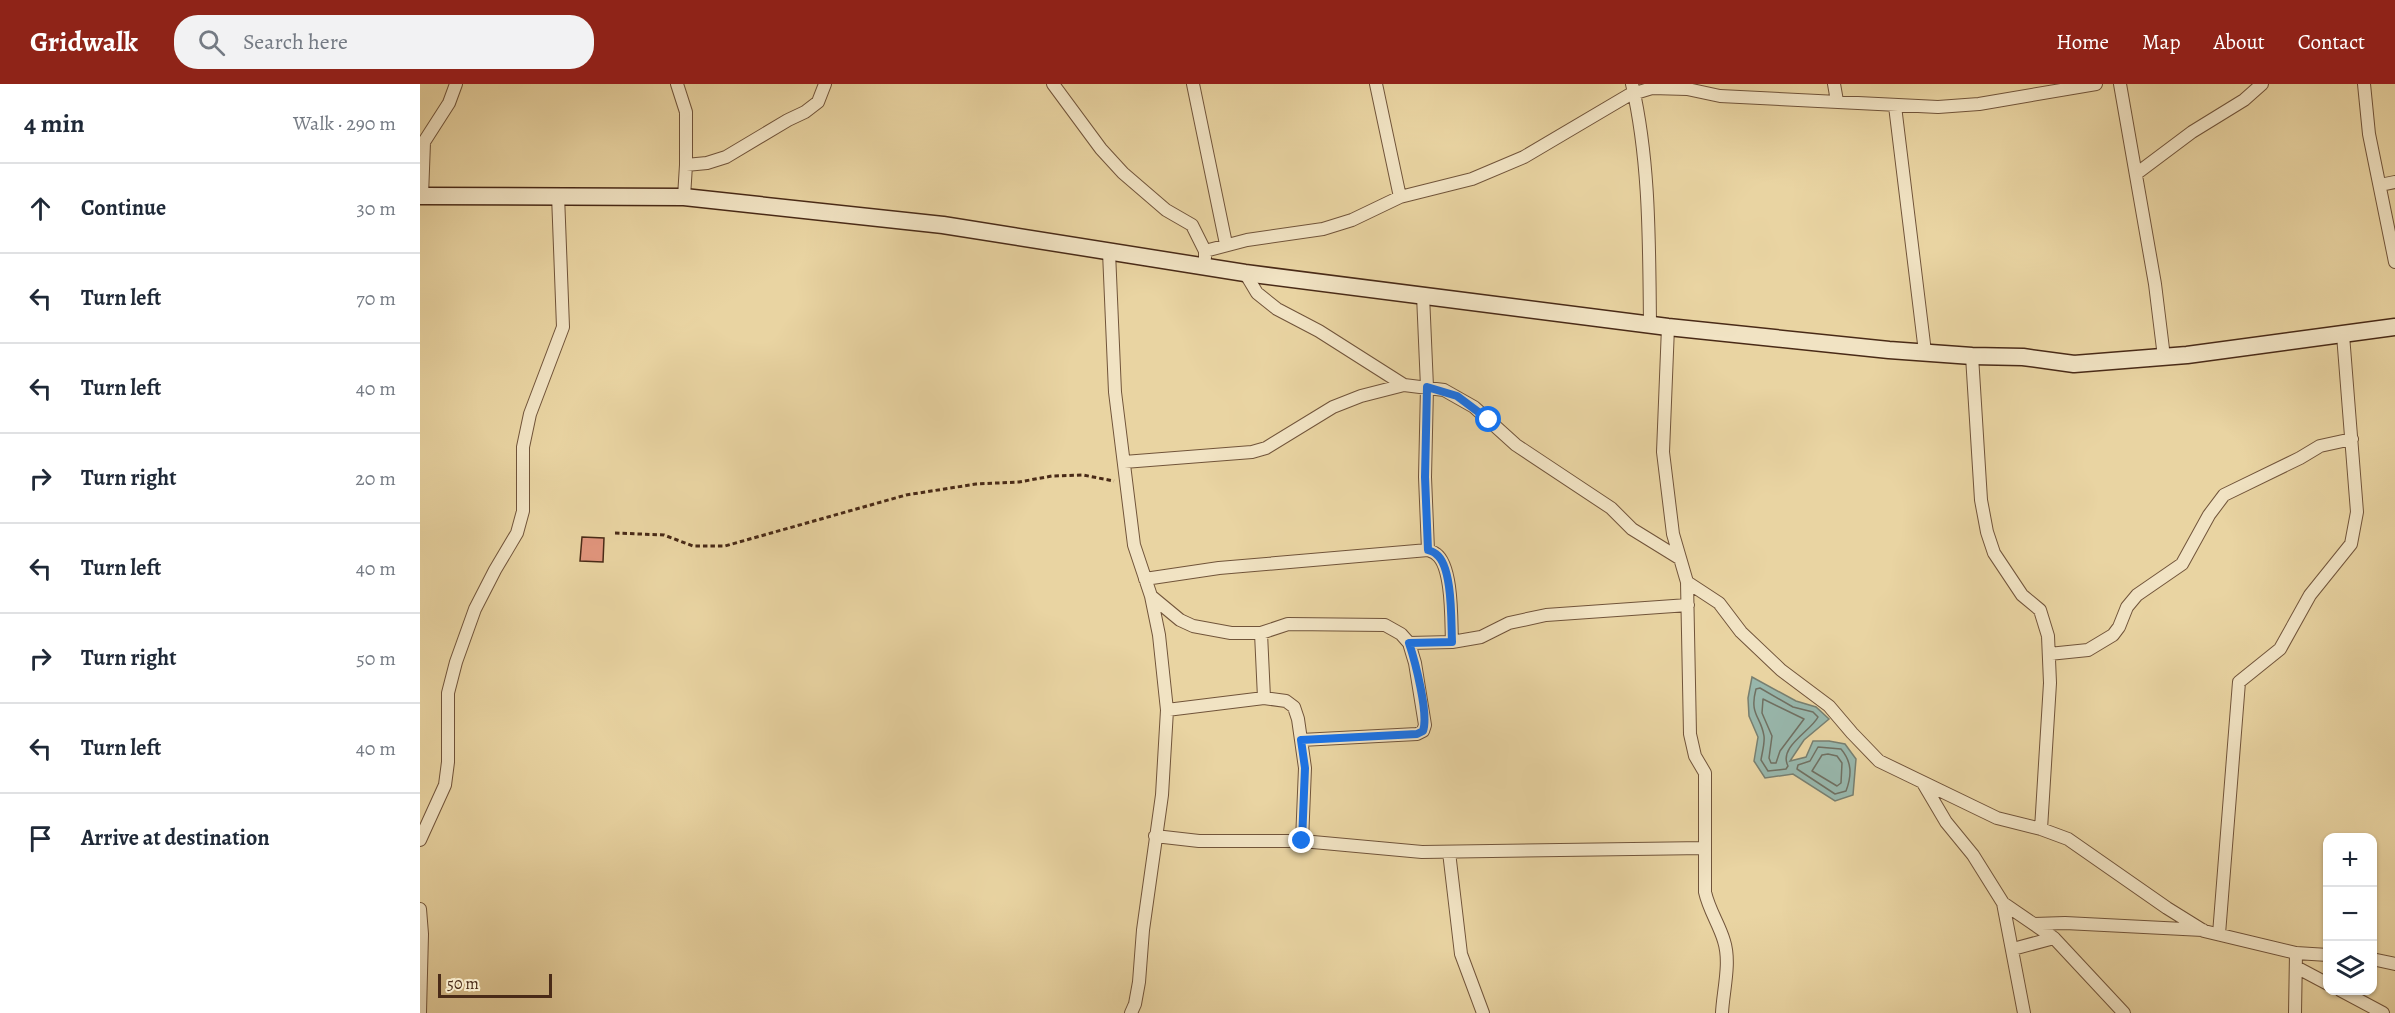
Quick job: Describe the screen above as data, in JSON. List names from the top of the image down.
{
  "scale_bar": "50 m",
  "page": {
    "header": "Gridwalk",
    "search": "Search here",
    "nav": [
      "Home",
      "Map",
      "About",
      "Contact"
    ],
    "heading": ["4 min", "Walk · 290 m"],
    "list": [
      ["Continue", "30 m"],
      ["Turn left", "70 m"],
      ["Turn left", "40 m"],
      ["Turn right", "20 m"],
      ["Turn left", "40 m"],
      ["Turn right", "50 m"],
      ["Turn left", "40 m"],
      "Arrive at destination"
    ],
    "map_buttons": ["+", "−"],
    "scale": "50 m"
  }
}
